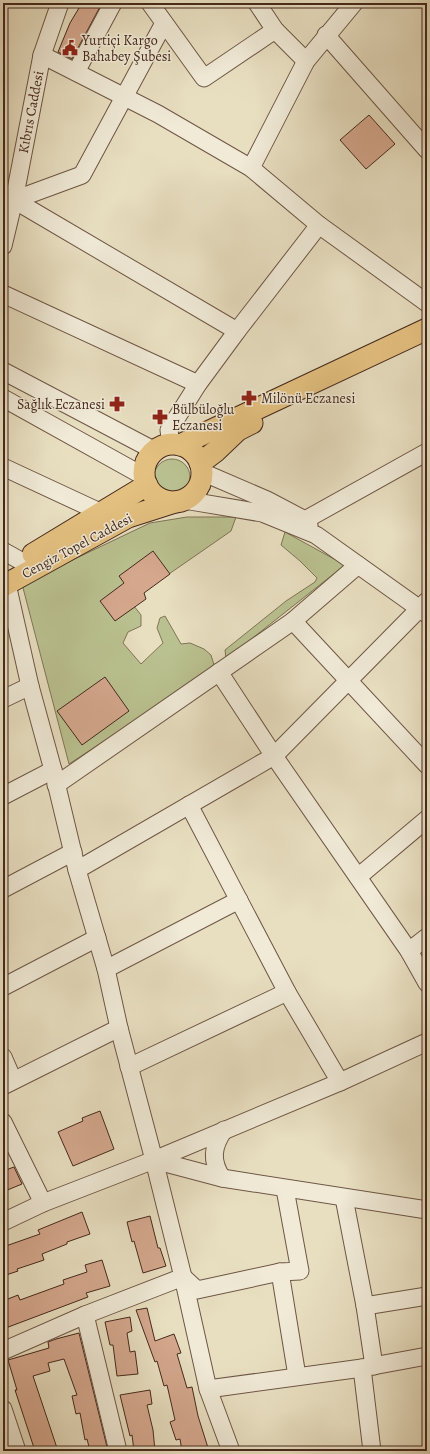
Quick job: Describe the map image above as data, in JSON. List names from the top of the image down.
{
  "streets": {
    "main road": ["Cengiz Topel Caddesi"],
    "street": ["Kıbrıs Caddesi"]
  },
  "places": {
    "public building": ["Yurtiçi Kargo Bahabey Şubesi"],
    "pharmacy": ["Milönü Eczanesi", "Sağlık Eczanesi", "Bülbüloğlu Eczanesi"]
  }
}
